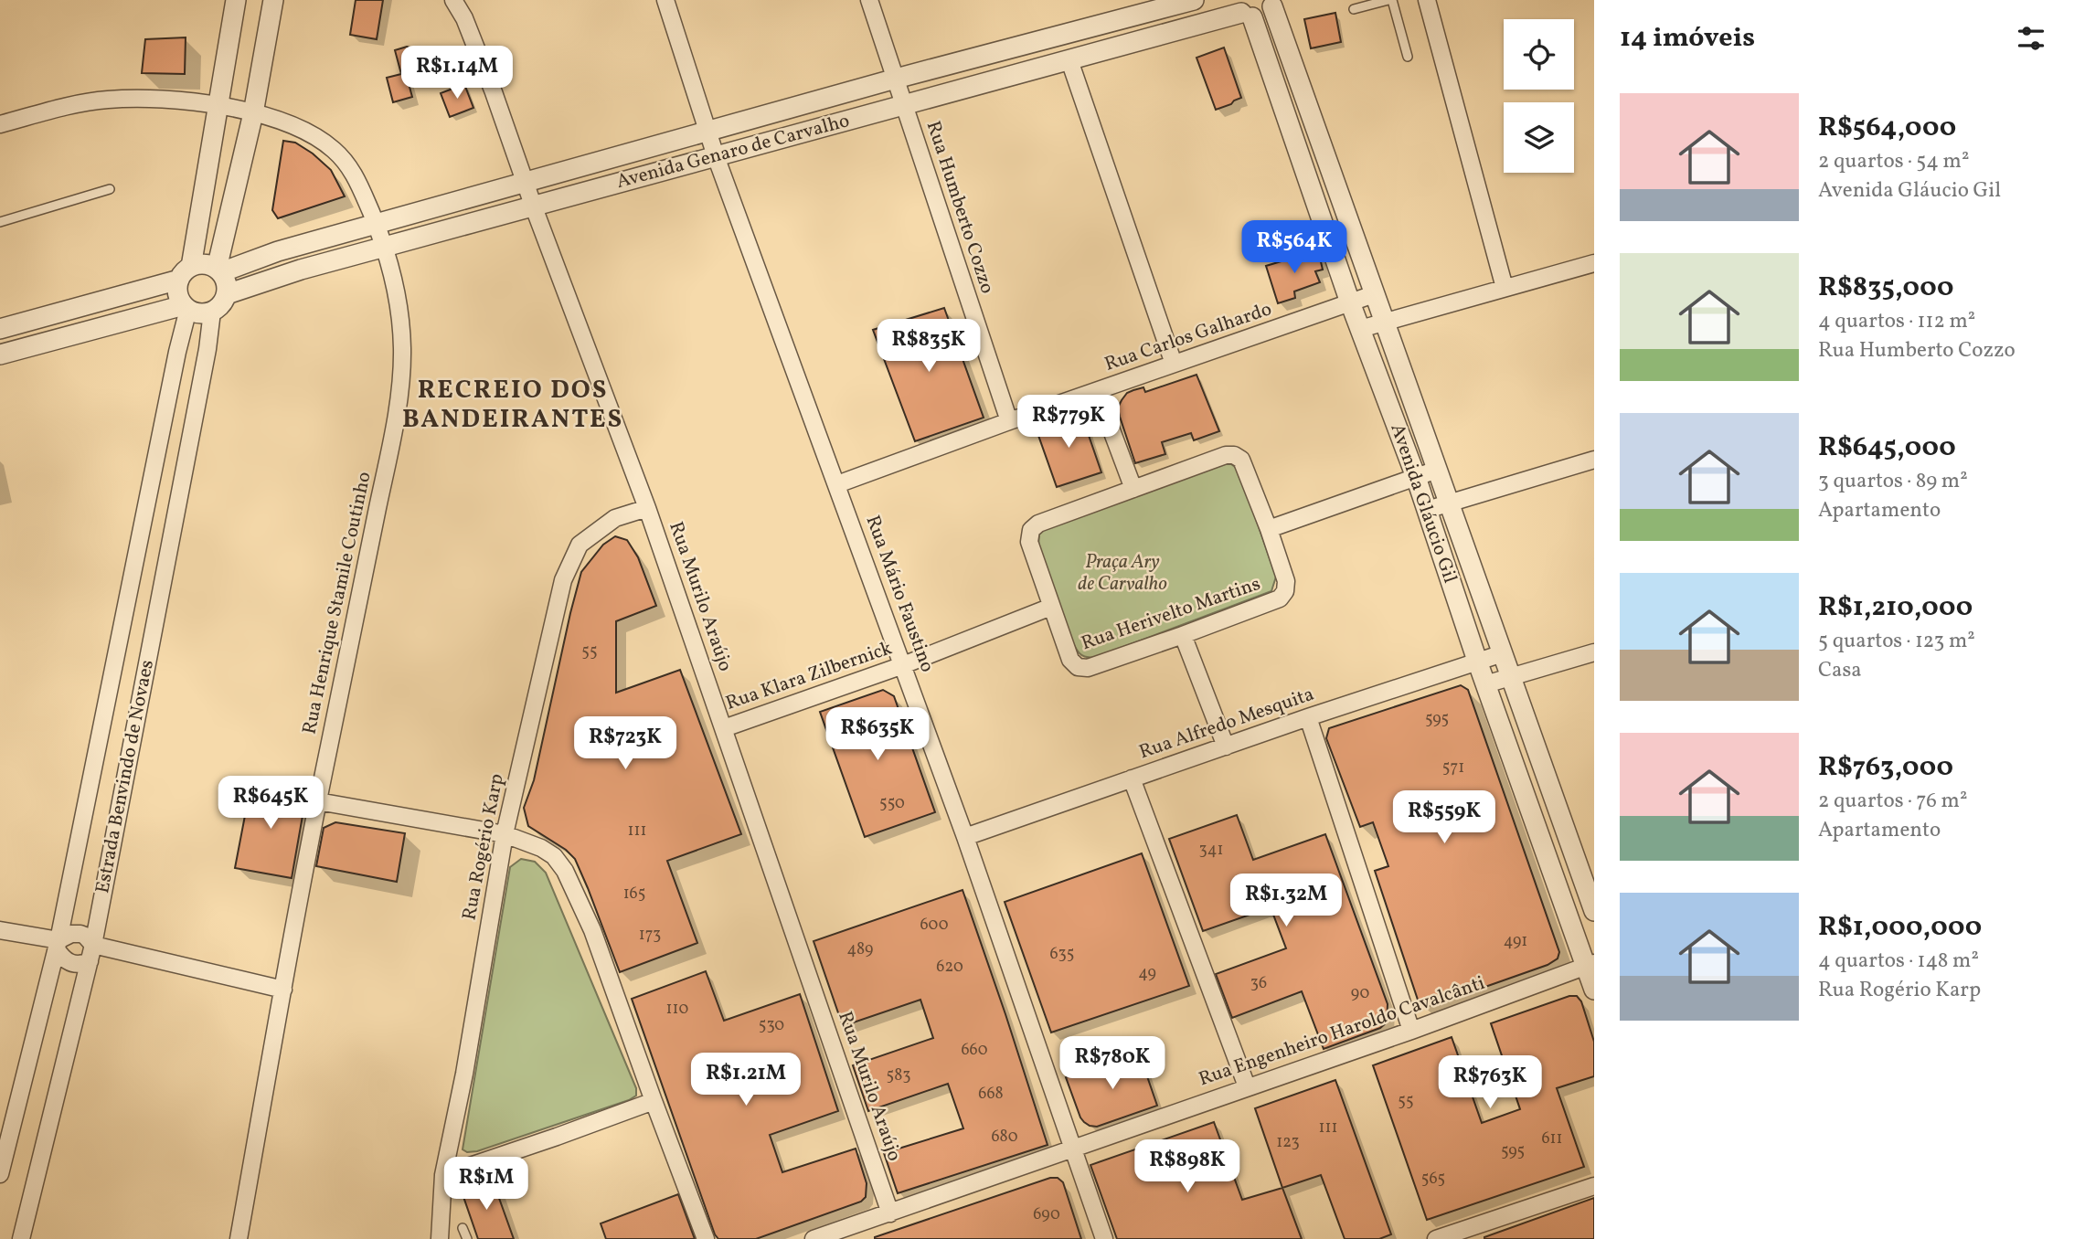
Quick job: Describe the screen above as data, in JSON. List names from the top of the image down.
{
  "streets": {
    "street": [
      "Avenida Genaro de Carvalho",
      "Rua Humberto Cozzo",
      "Rua Carlos Galhardo",
      "Avenida Gláucio Gil",
      "Rua Mário Faustino",
      "Rua Murilo Araújo",
      "Rua Henrique Stamile Coutinho",
      "Rua Herivelto Martins",
      "Rua Klara Zilbernick",
      "Rua Alfredo Mesquita",
      "Estrada Benvindo de Novaes",
      "Rua Rogério Karp",
      "Rua Engenheiro Haroldo Cavalcânti"
    ]
  },
  "crossings": [
    ["Avenida Genaro de Carvalho", "Rua Humberto Cozzo"],
    ["Avenida Genaro de Carvalho", "Avenida Gláucio Gil"],
    ["Avenida Genaro de Carvalho", "Rua Mário Faustino"],
    ["Avenida Genaro de Carvalho", "Rua Murilo Araújo"],
    ["Avenida Genaro de Carvalho", "Rua Henrique Stamile Coutinho"],
    ["Avenida Genaro de Carvalho", "Estrada Benvindo de Novaes"],
    ["Rua Humberto Cozzo", "Rua Carlos Galhardo"],
    ["Rua Carlos Galhardo", "Avenida Gláucio Gil"],
    ["Rua Carlos Galhardo", "Rua Mário Faustino"],
    ["Avenida Gláucio Gil", "Rua Alfredo Mesquita"],
    ["Avenida Gláucio Gil", "Rua Engenheiro Haroldo Cavalcânti"],
    ["Rua Mário Faustino", "Rua Klara Zilbernick"],
    ["Rua Mário Faustino", "Rua Alfredo Mesquita"],
    ["Rua Mário Faustino", "Rua Engenheiro Haroldo Cavalcânti"],
    ["Rua Murilo Araújo", "Rua Klara Zilbernick"],
    ["Rua Murilo Araújo", "Rua Rogério Karp"],
    ["Rua Murilo Araújo", "Rua Engenheiro Haroldo Cavalcânti"],
    ["Rua Herivelto Martins", "Rua Klara Zilbernick"]
  ],
  "districts": ["RECREIO DOS BANDEIRANTES"],
  "parks": ["Praça Ary de Carvalho"],
  "house_numbers": [
    "55",
    "595",
    "571",
    "550",
    "111",
    "341",
    "165",
    "600",
    "173",
    "491",
    "489",
    "635",
    "620",
    "49",
    "36",
    "90",
    "110",
    "530",
    "660",
    "583",
    "668",
    "55",
    "111",
    "680",
    "611",
    "123",
    "595",
    "565",
    "690"
  ],
  "page": {
    "heading": "14 imóveis",
    "price": [
      "R$1.14M",
      "R$564K",
      "R$835K",
      "R$779K",
      "R$635K",
      "R$723K",
      "R$645K",
      "R$559K",
      "R$1.32M",
      "R$780K",
      "R$1.21M",
      "R$763K",
      "R$898K",
      "R$1M"
    ],
    "list": [
      {
        "name": "R$564,000",
        "note": "2 quartos · 54 m² · Avenida Gláucio Gil"
      },
      {
        "name": "R$835,000",
        "note": "4 quartos · 112 m² · Rua Humberto Cozzo"
      },
      {
        "name": "R$645,000",
        "note": "3 quartos · 89 m² · Apartamento"
      },
      {
        "name": "R$1,210,000",
        "note": "5 quartos · 123 m² · Casa"
      },
      {
        "name": "R$763,000",
        "note": "2 quartos · 76 m² · Apartamento"
      },
      {
        "name": "R$1,000,000",
        "note": "4 quartos · 148 m² · Rua Rogério Karp"
      }
    ]
  }
}
